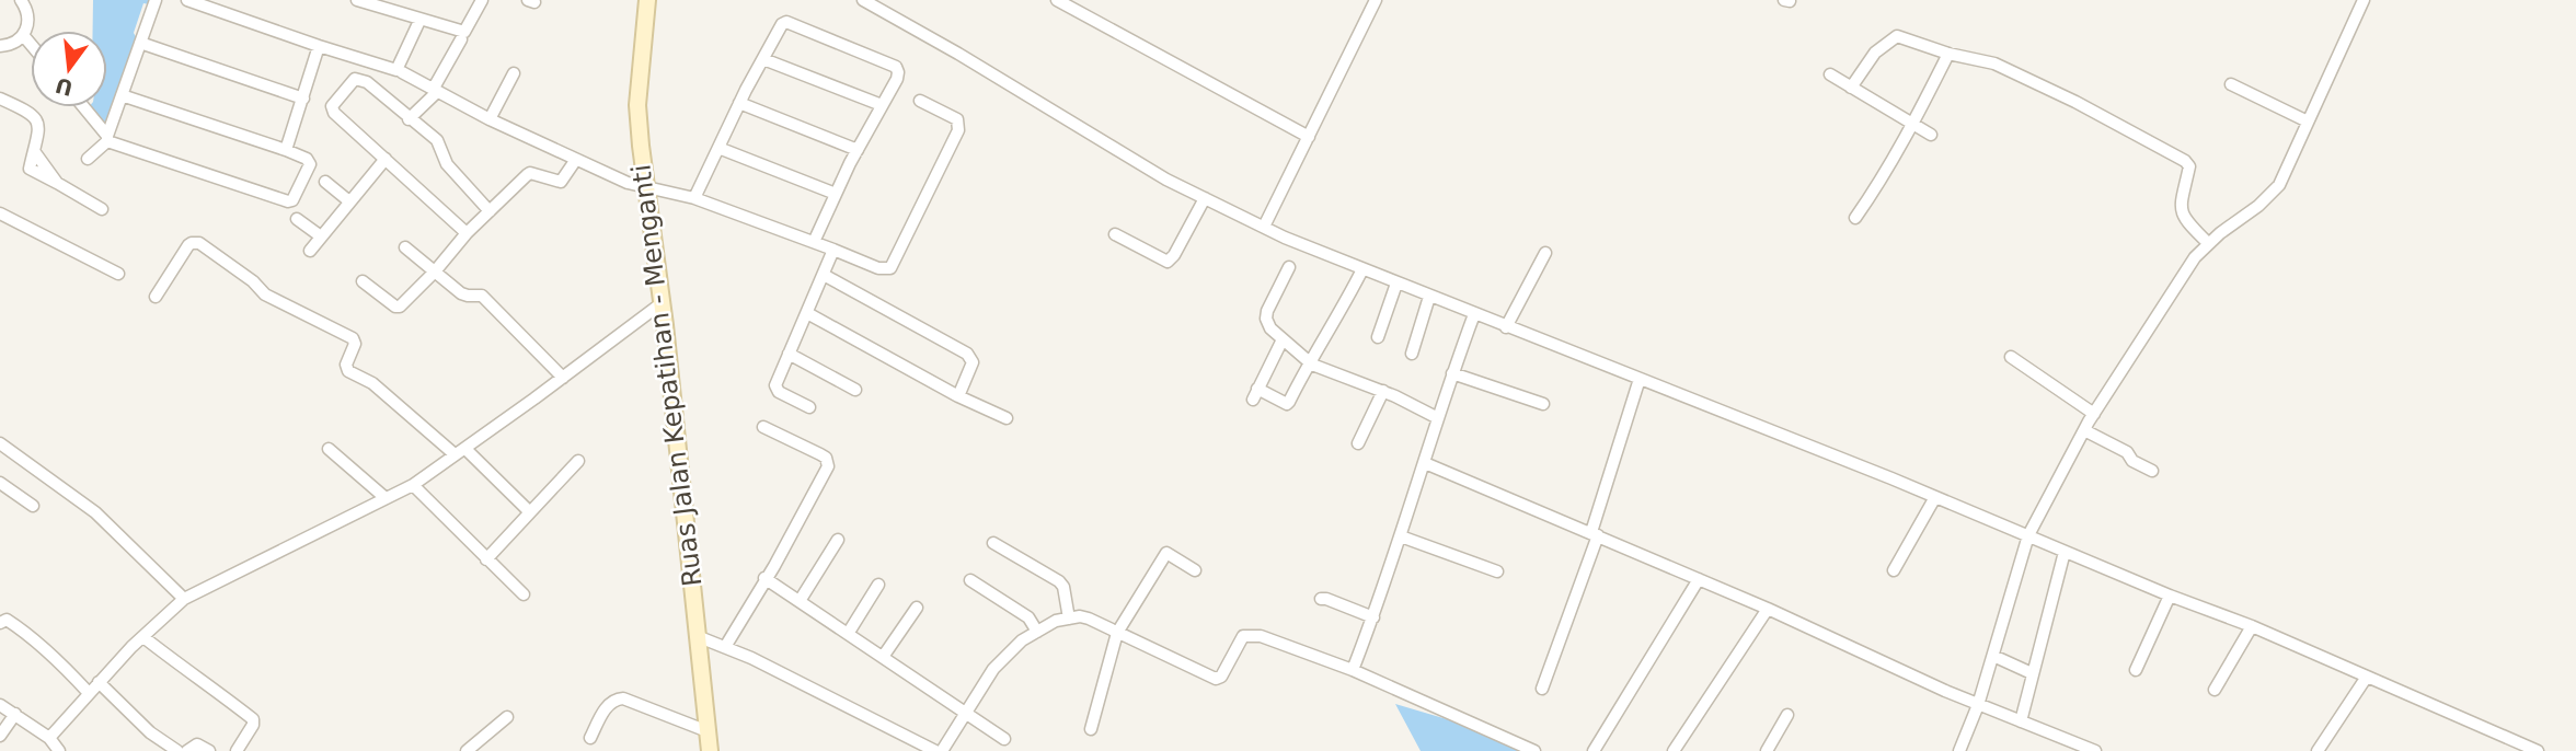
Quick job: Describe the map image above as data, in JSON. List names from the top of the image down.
{
  "streets": {
    "main road": ["Ruas Jalan Kepatihan - Menganti"]
  },
  "north": "bottom"
}
